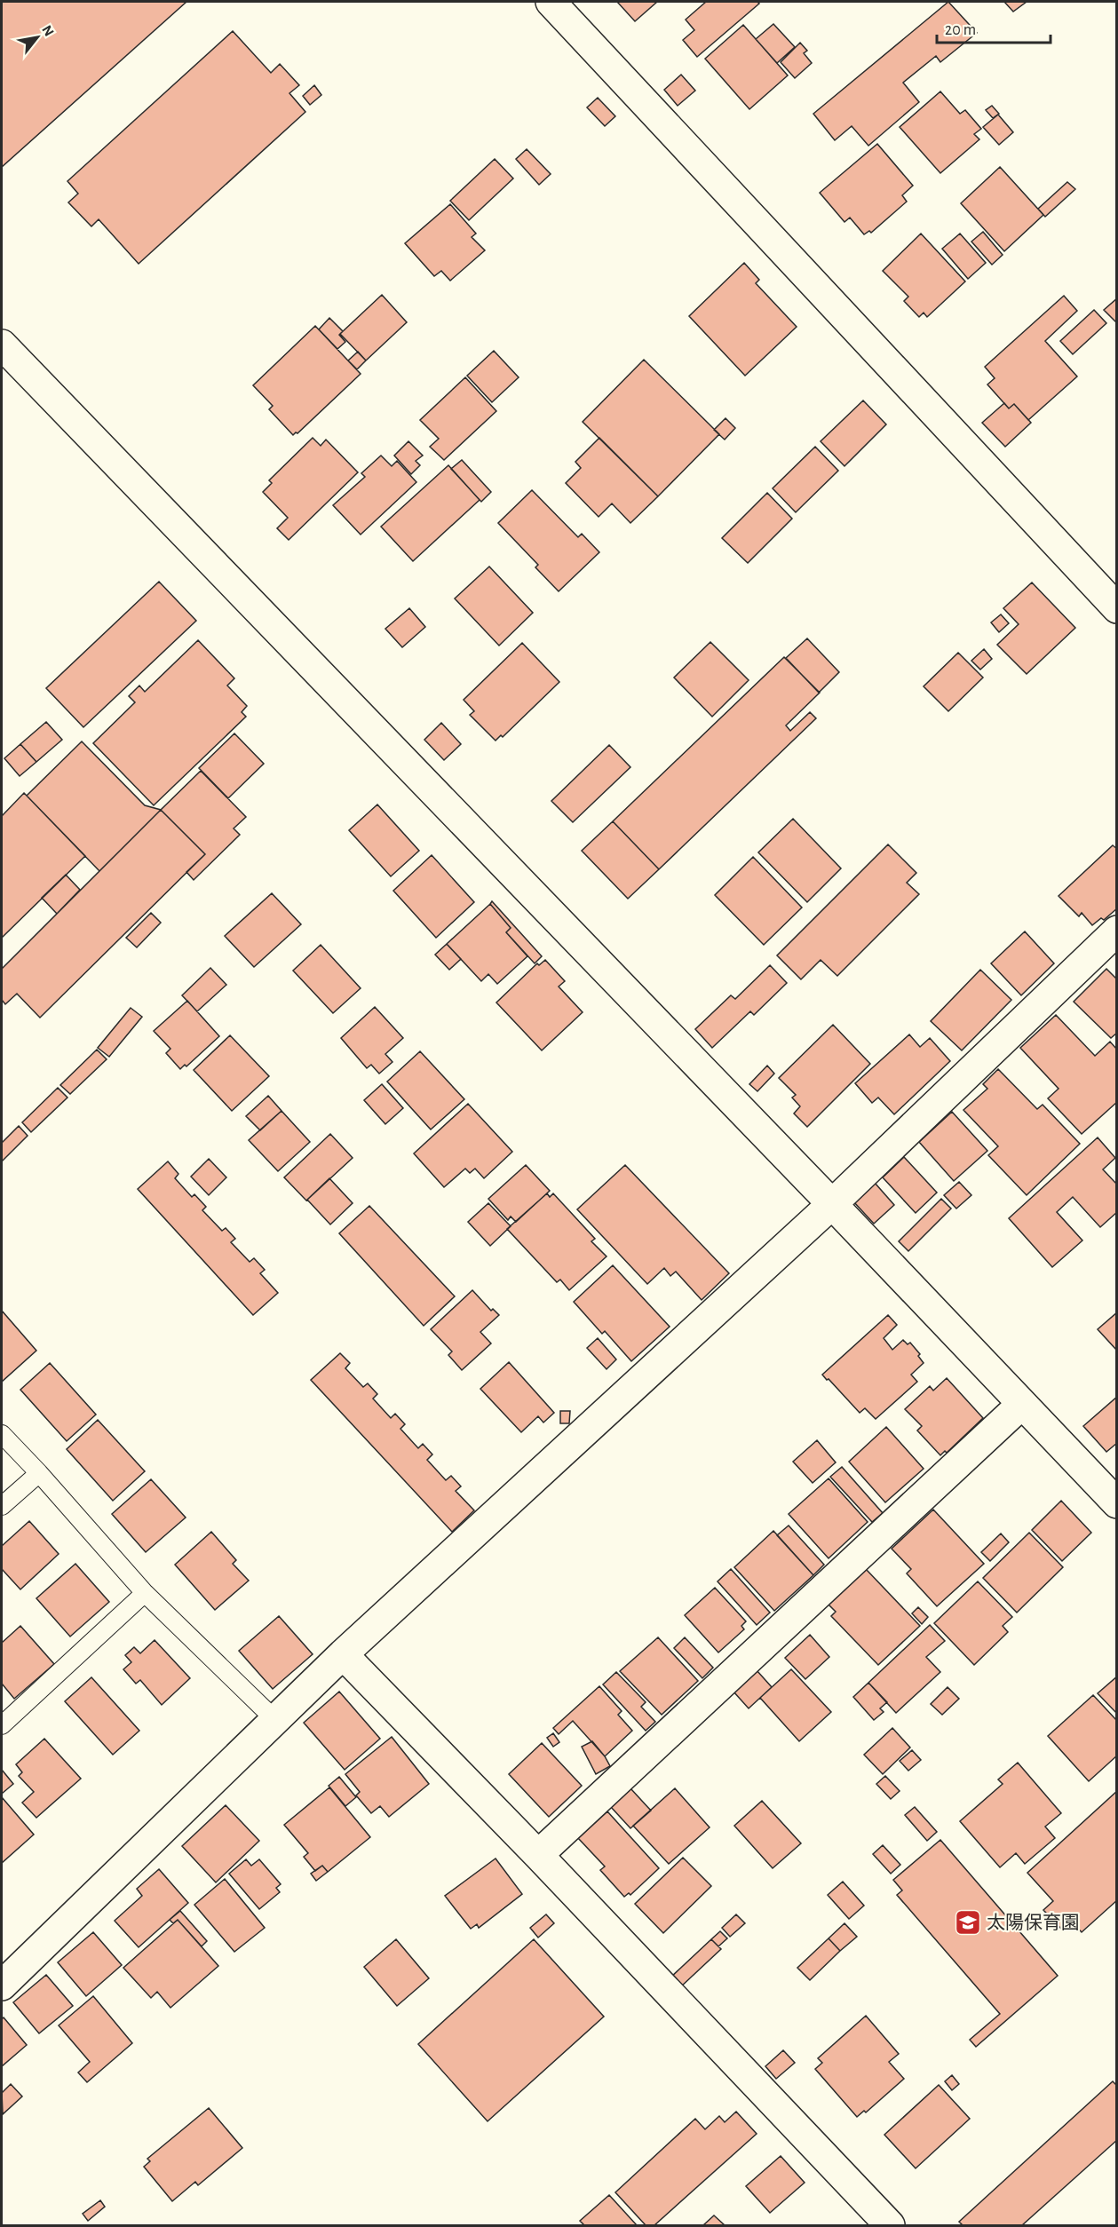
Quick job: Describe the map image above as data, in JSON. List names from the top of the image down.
{
  "places": {
    "school or university": ["太陽保育園"]
  },
  "scale_bar": "20 m",
  "north": "top right"
}
